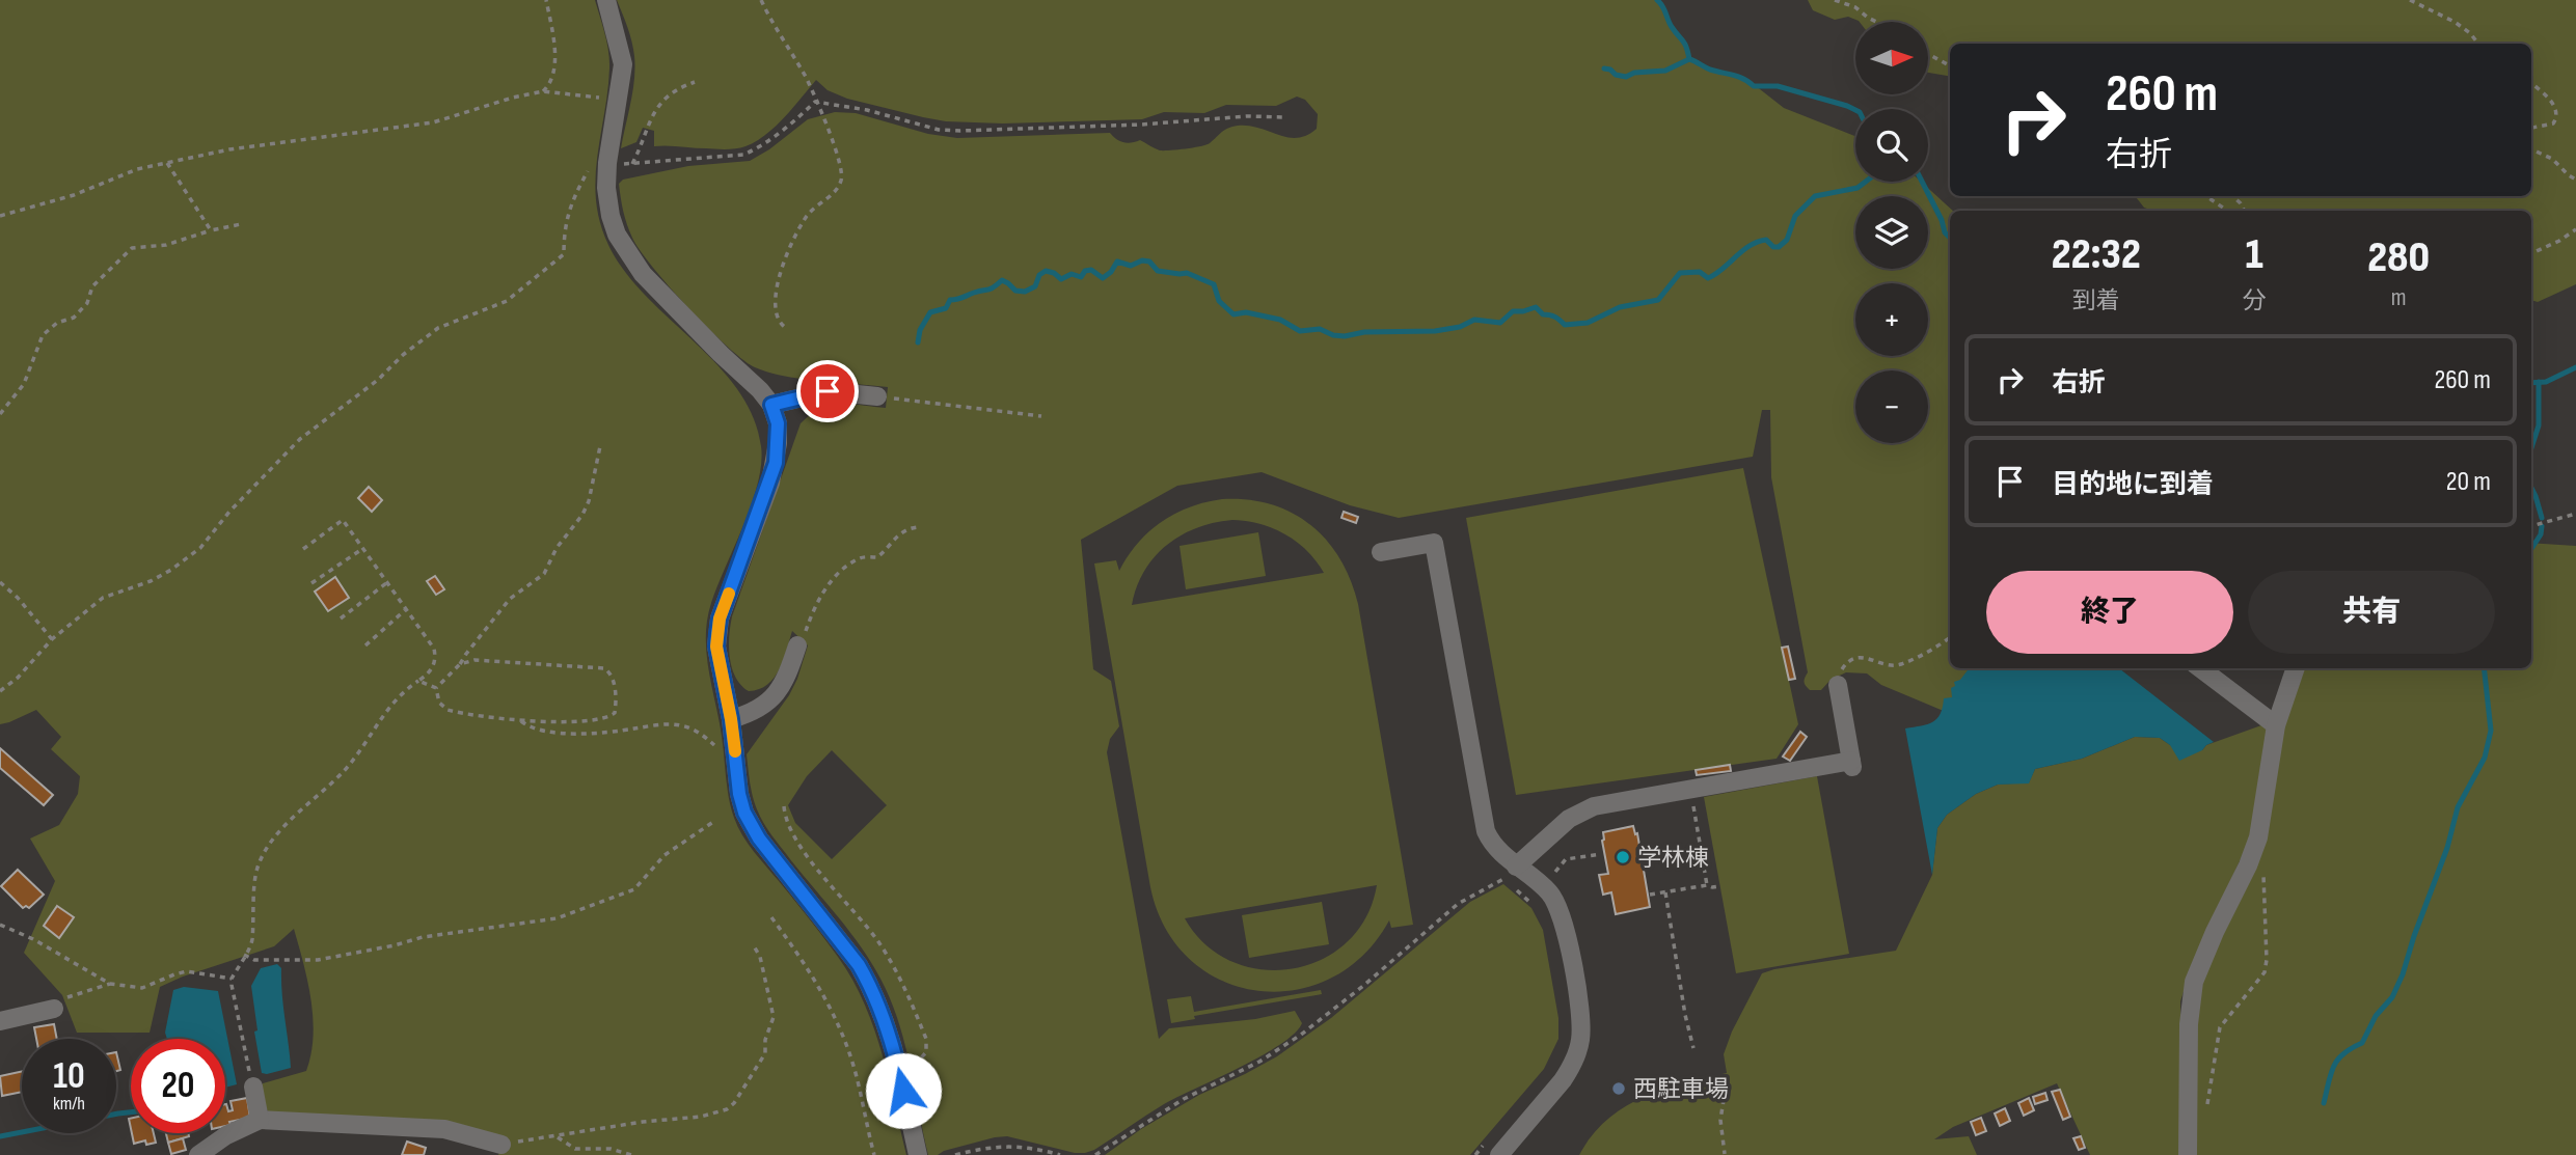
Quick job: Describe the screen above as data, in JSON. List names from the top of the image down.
{
  "places": ["学林棟", "西駐車場"],
  "north": "right",
  "page": {
    "map_buttons": ["+", "−"],
    "turn": ["260 m", "右折"],
    "eta": [
      "22:32",
      "到着",
      "1",
      "分",
      "280",
      "m"
    ],
    "list": [
      {
        "name": "右折",
        "value": "260 m"
      },
      {
        "name": "目的地に到着",
        "value": "20 m"
      }
    ],
    "buttons": ["終了", "共有"],
    "speed": "10 km/h",
    "limit": "20"
  }
}
